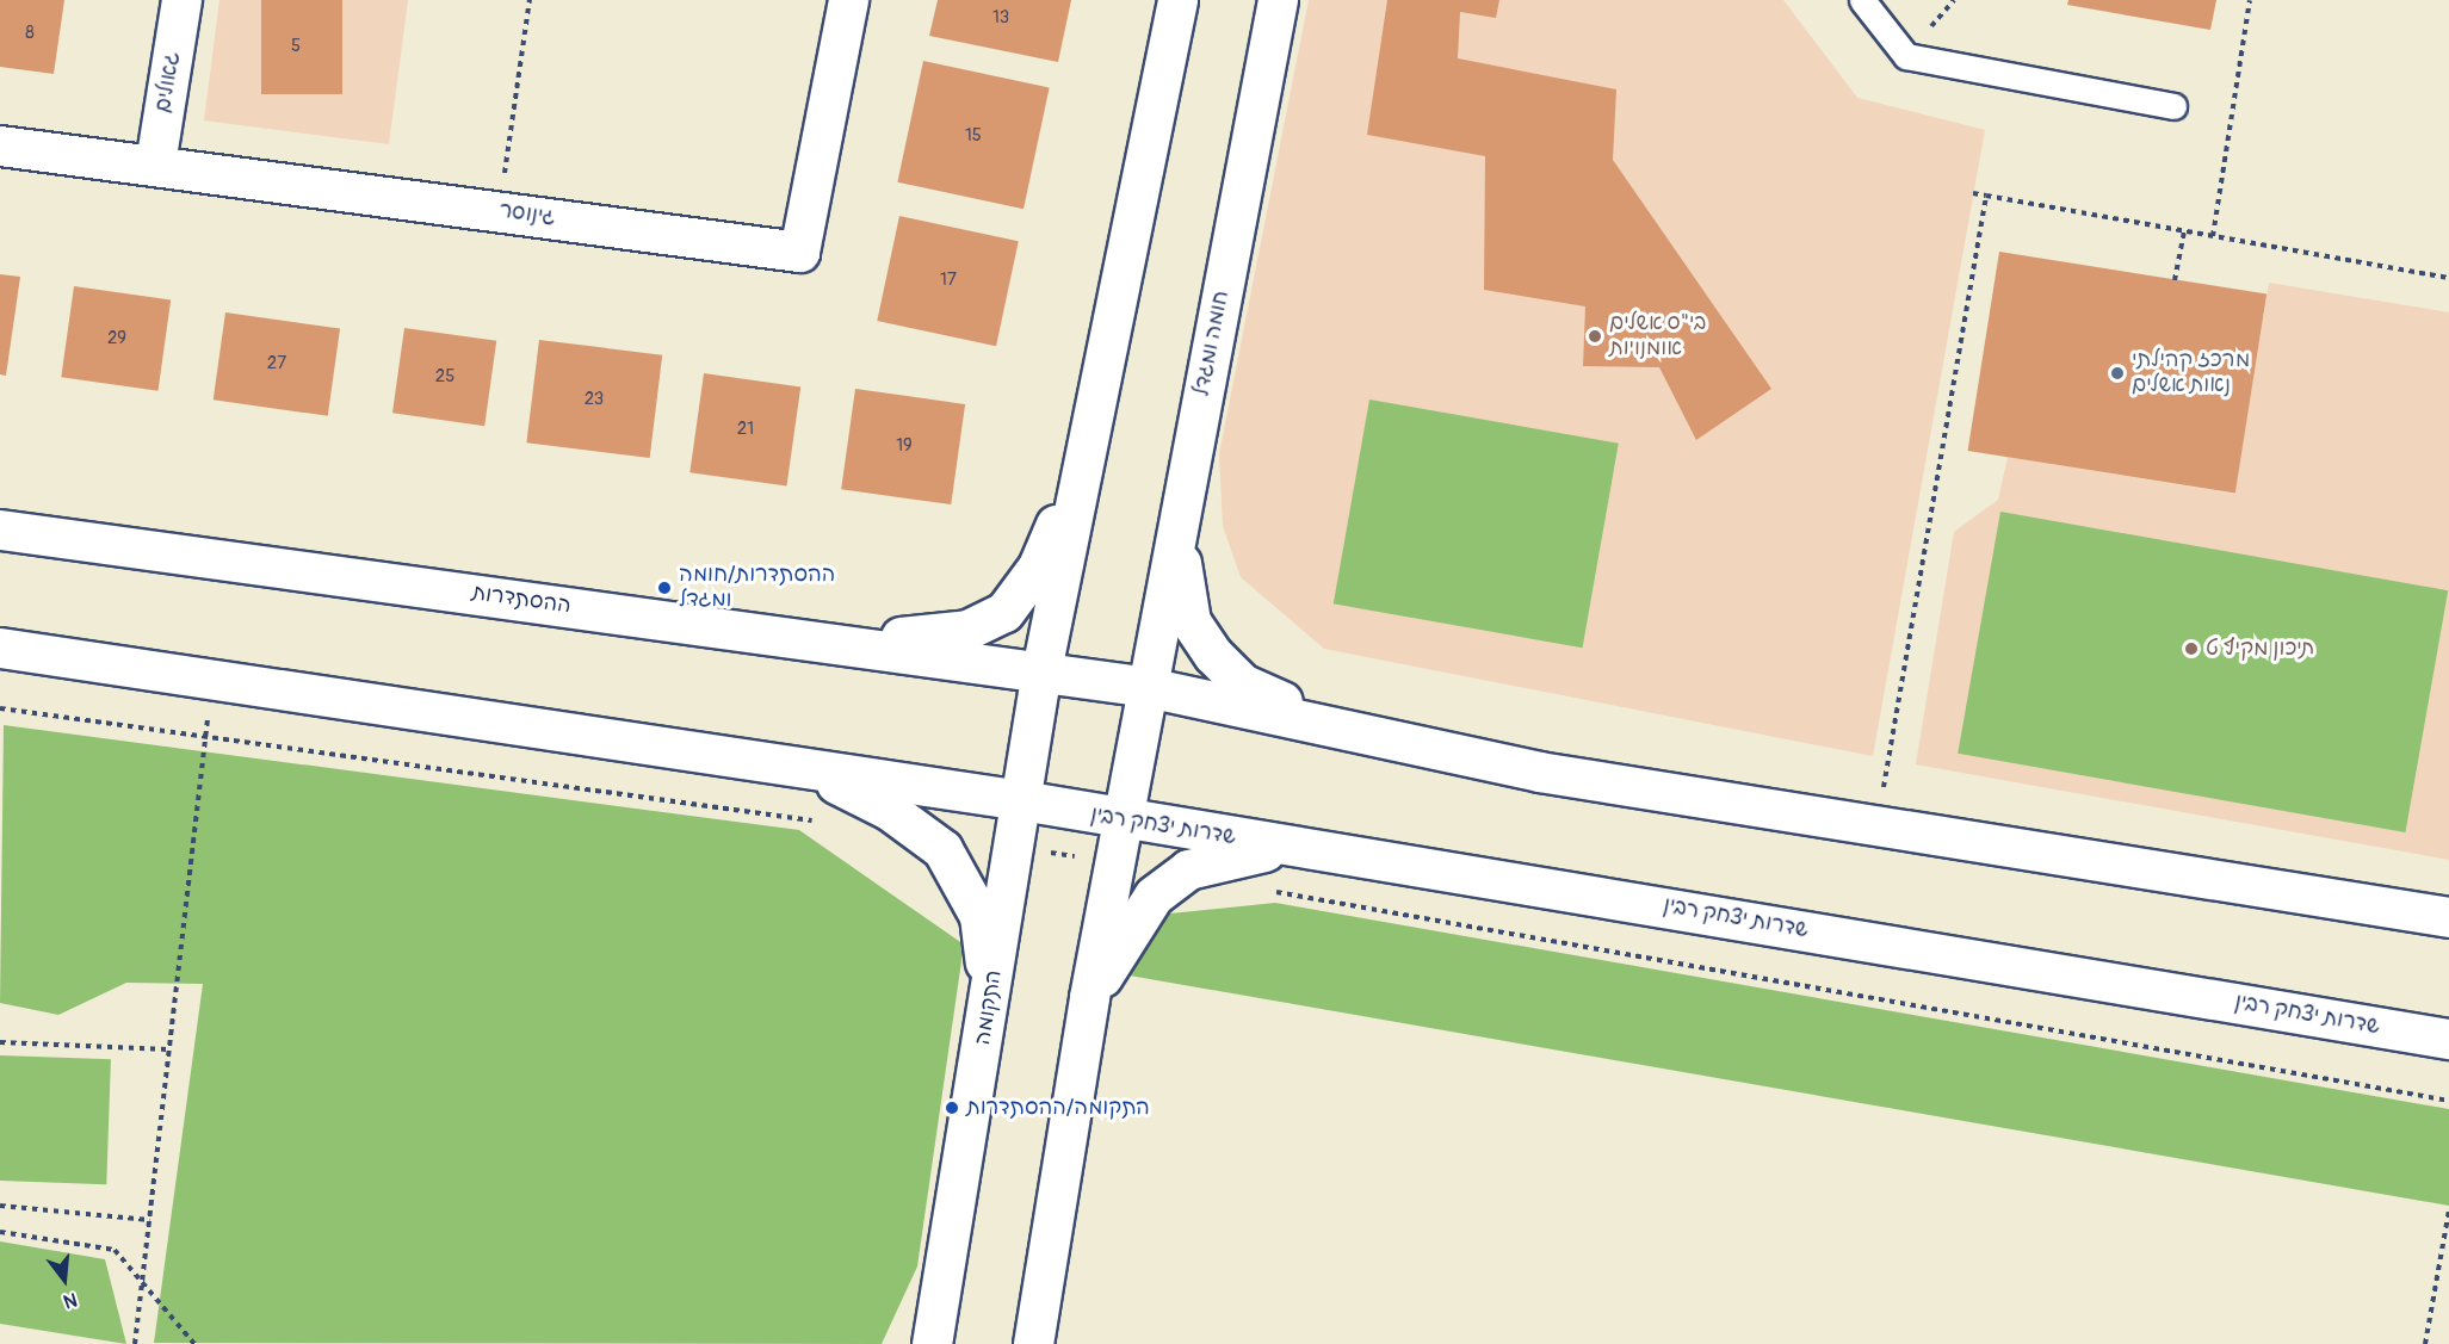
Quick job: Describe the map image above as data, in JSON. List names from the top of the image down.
{
  "streets": {
    "main road": [
      "גאולים",
      "גינוסר",
      "חומה ומגדל",
      "ההסתדרות",
      "שדרות יצחק רבין",
      "התקומה"
    ]
  },
  "crossings": [
    ["גאולים", "גינוסר"],
    ["ההסתדרות", "התקומה"],
    ["שדרות יצחק רבין", "התקומה"]
  ],
  "places": [
    "בי\"ס אשלים אומנויות",
    "מרכז קהילתי נאות אשלים",
    "ההסתדרות/חומה ומגדל",
    "תיכון מקיף ט",
    "התקומה/ההסתדרות"
  ],
  "house_numbers": [
    "13",
    "8",
    "5",
    "15",
    "17",
    "29",
    "27",
    "25",
    "23",
    "21",
    "19"
  ],
  "north": "bottom"
}
